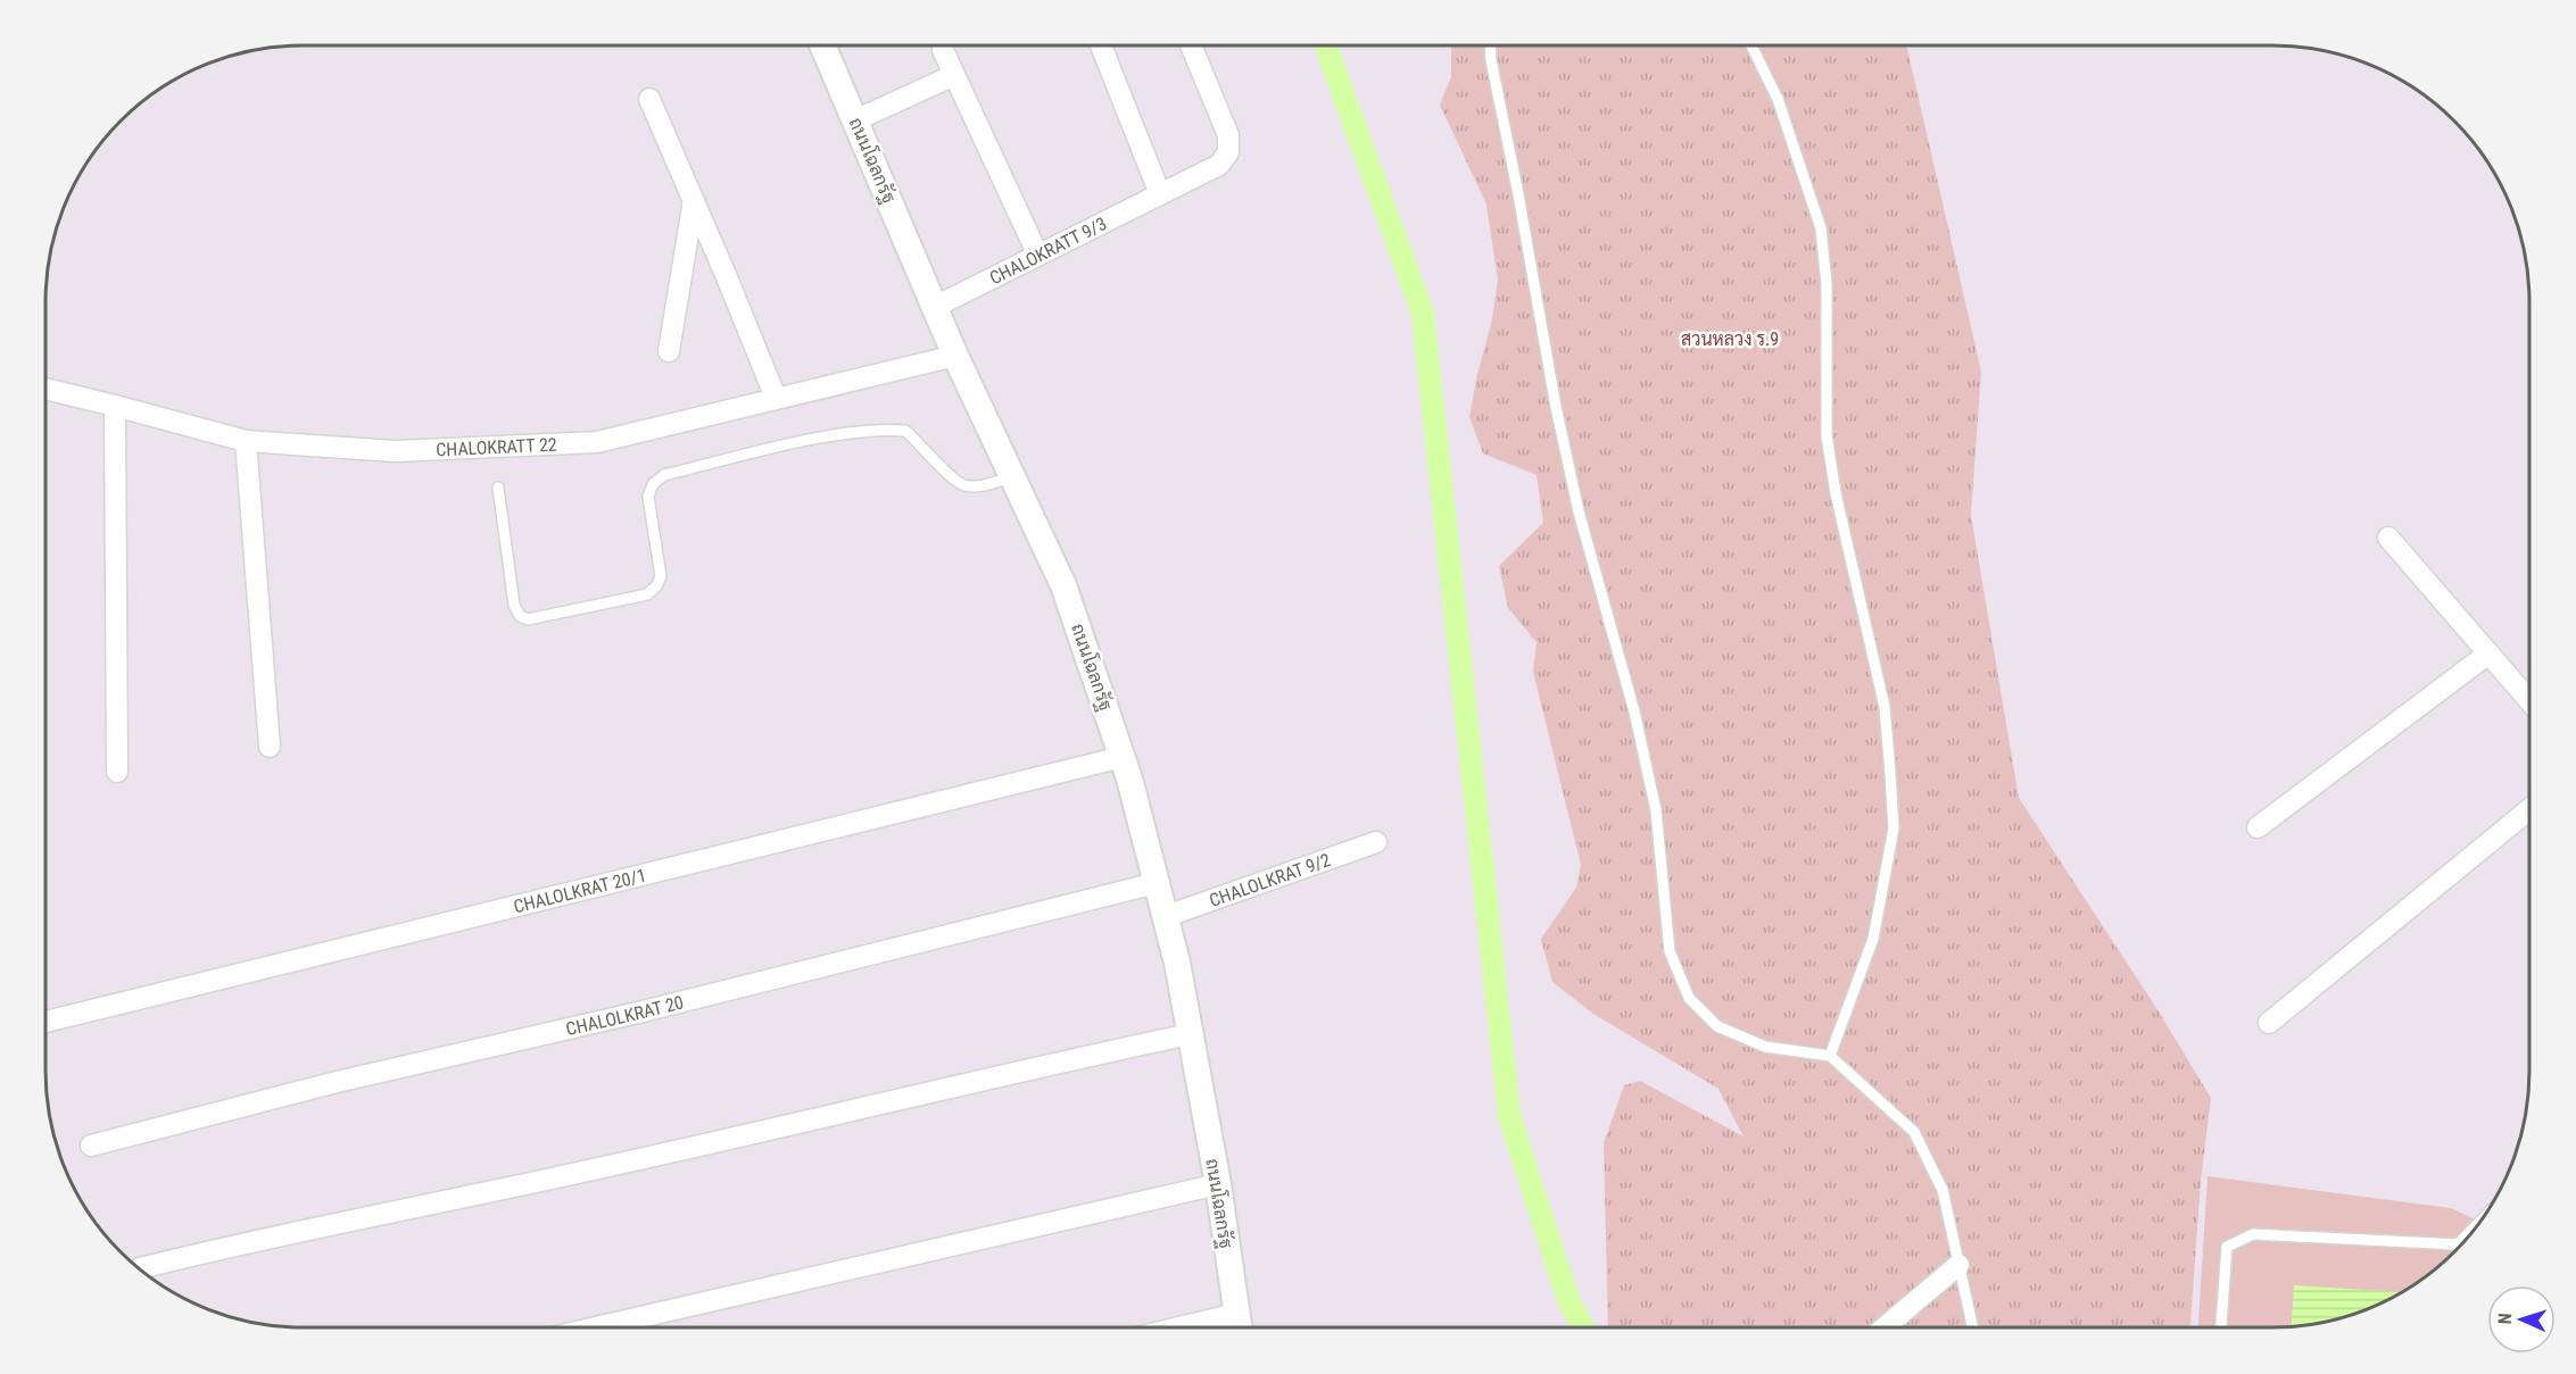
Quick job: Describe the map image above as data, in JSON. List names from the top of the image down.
{
  "streets": {
    "street": [
      "ถนนโฉลกรัฐ",
      "CHALOKRATT 9/3",
      "CHALOKRATT 22",
      "CHALOLKRAT 9/2",
      "CHALOLKRAT 20/1",
      "CHALOLKRAT 20"
    ]
  },
  "crossings": [
    ["ถนนโฉลกรัฐ", "CHALOKRATT 9/3"],
    ["ถนนโฉลกรัฐ", "CHALOKRATT 22"],
    ["ถนนโฉลกรัฐ", "CHALOLKRAT 9/2"],
    ["ถนนโฉลกรัฐ", "CHALOLKRAT 20/1"],
    ["ถนนโฉลกรัฐ", "CHALOLKRAT 20"]
  ],
  "parks": ["สวนหลวง ร.9"],
  "north": "left"
}
